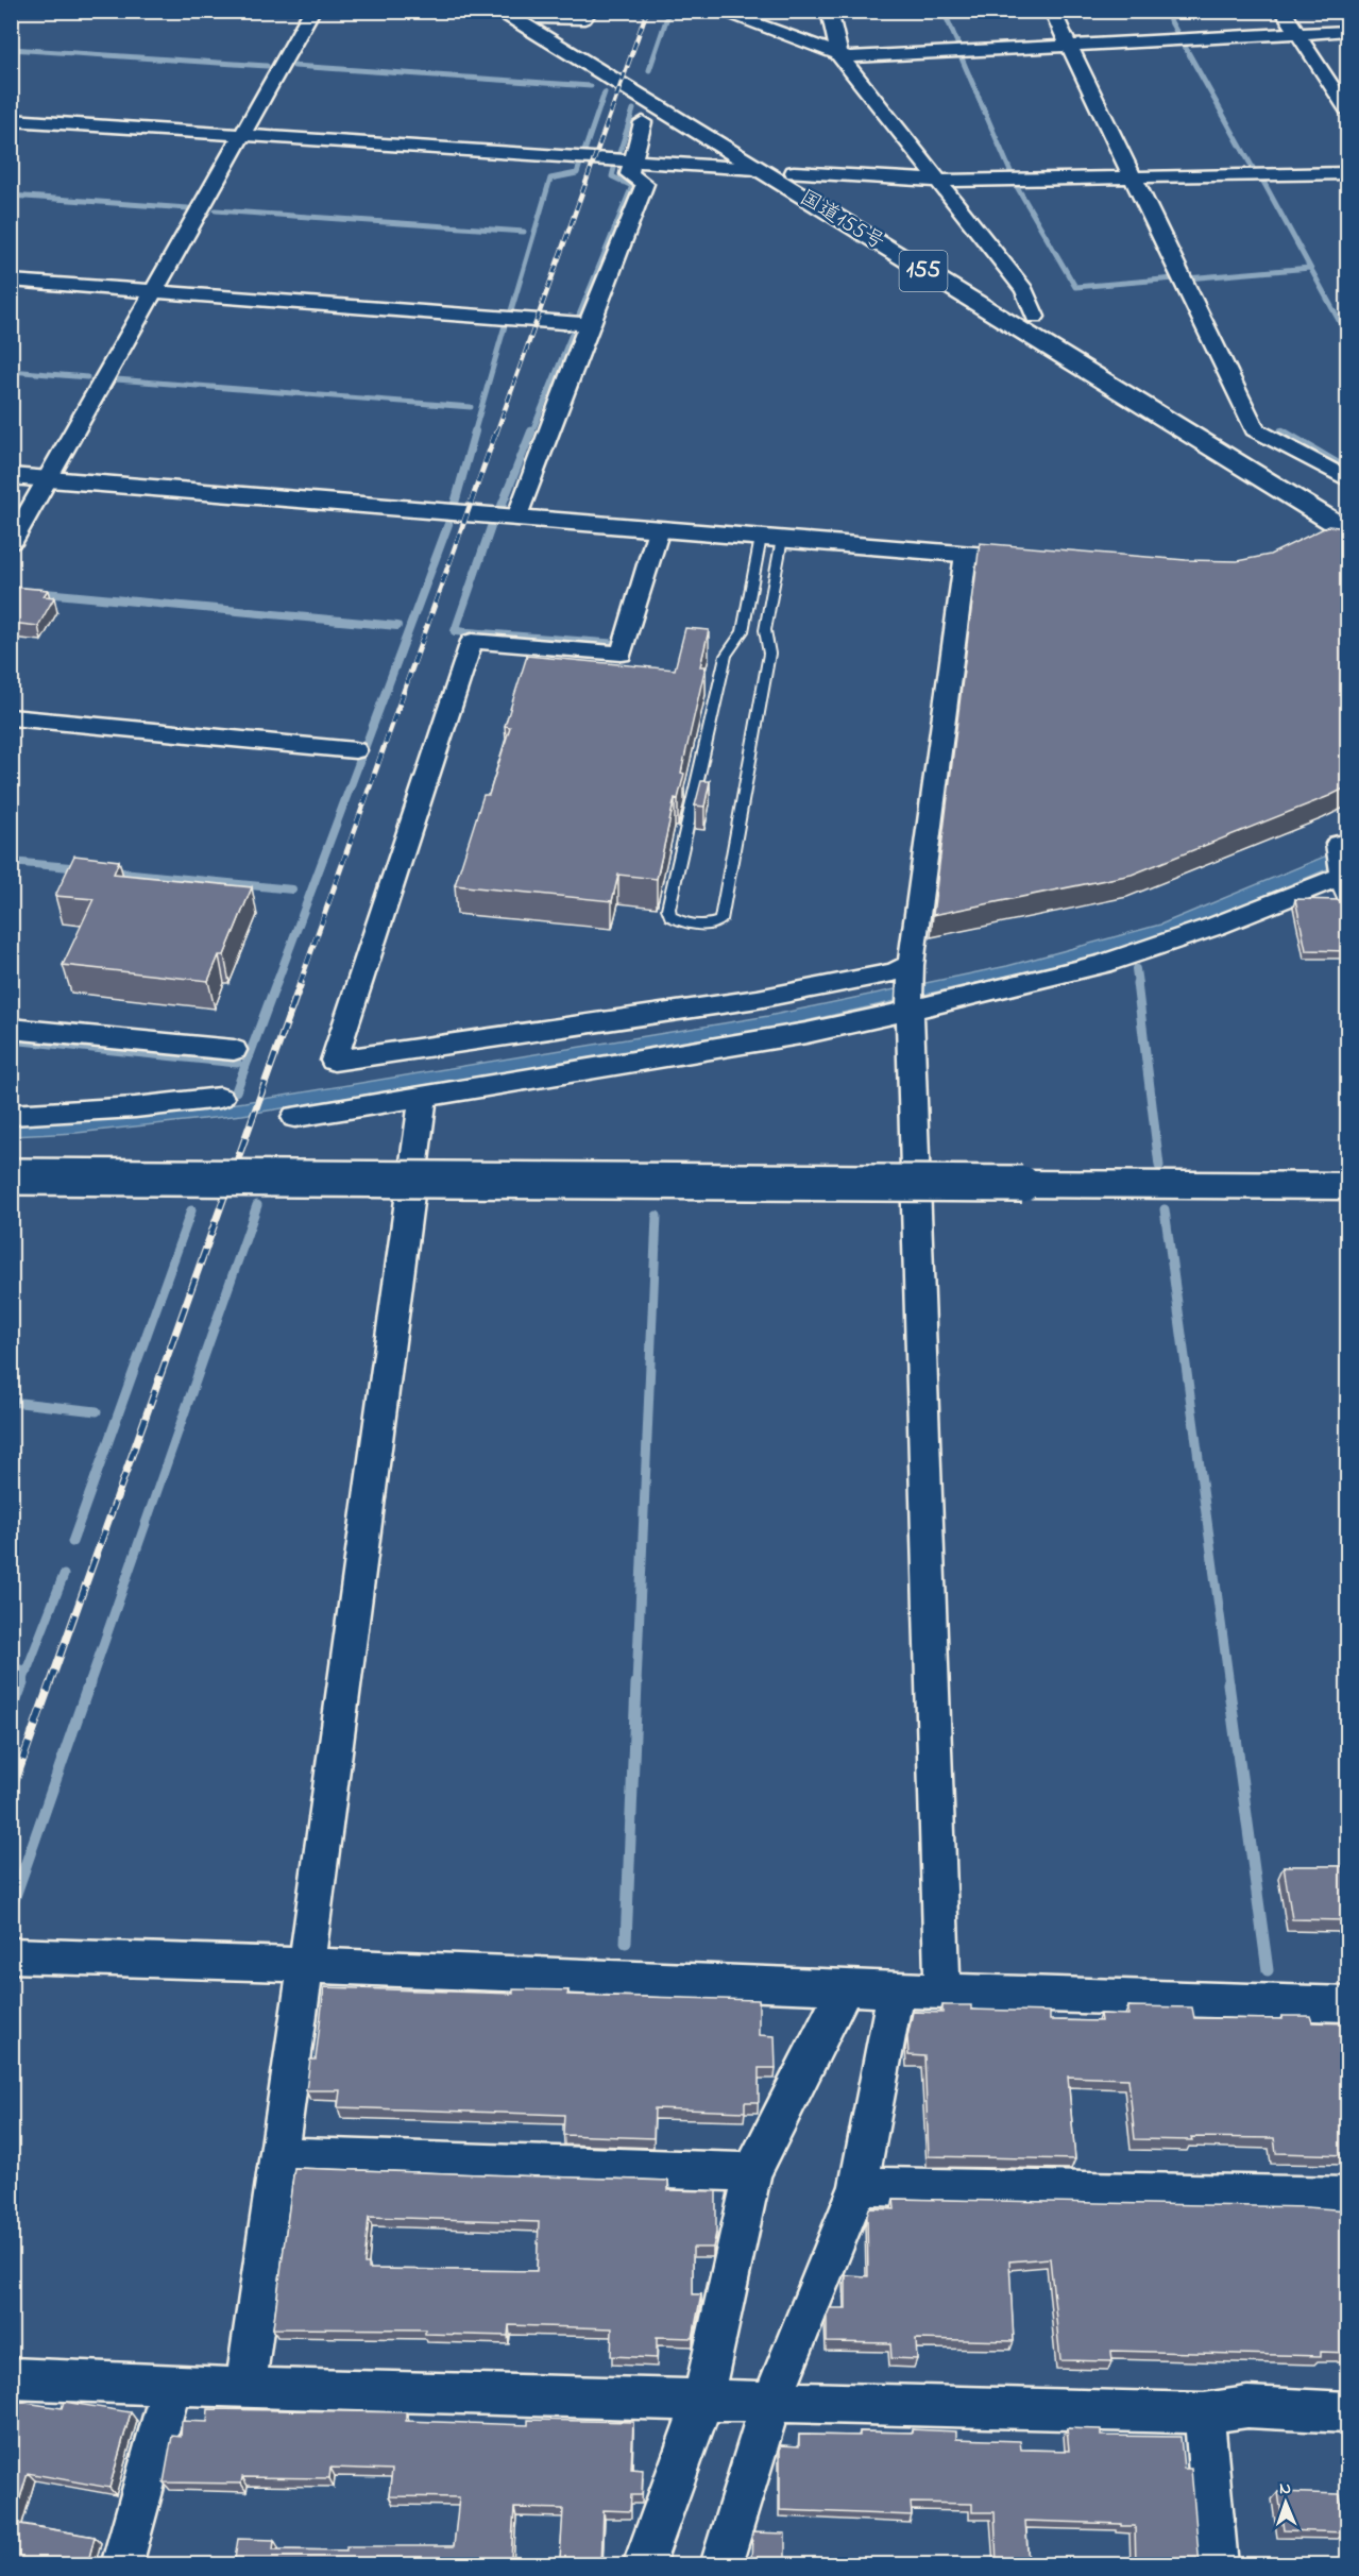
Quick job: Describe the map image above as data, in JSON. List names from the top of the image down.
{
  "streets": {
    "main road": ["国道155号", "155"]
  },
  "north": "top"
}
